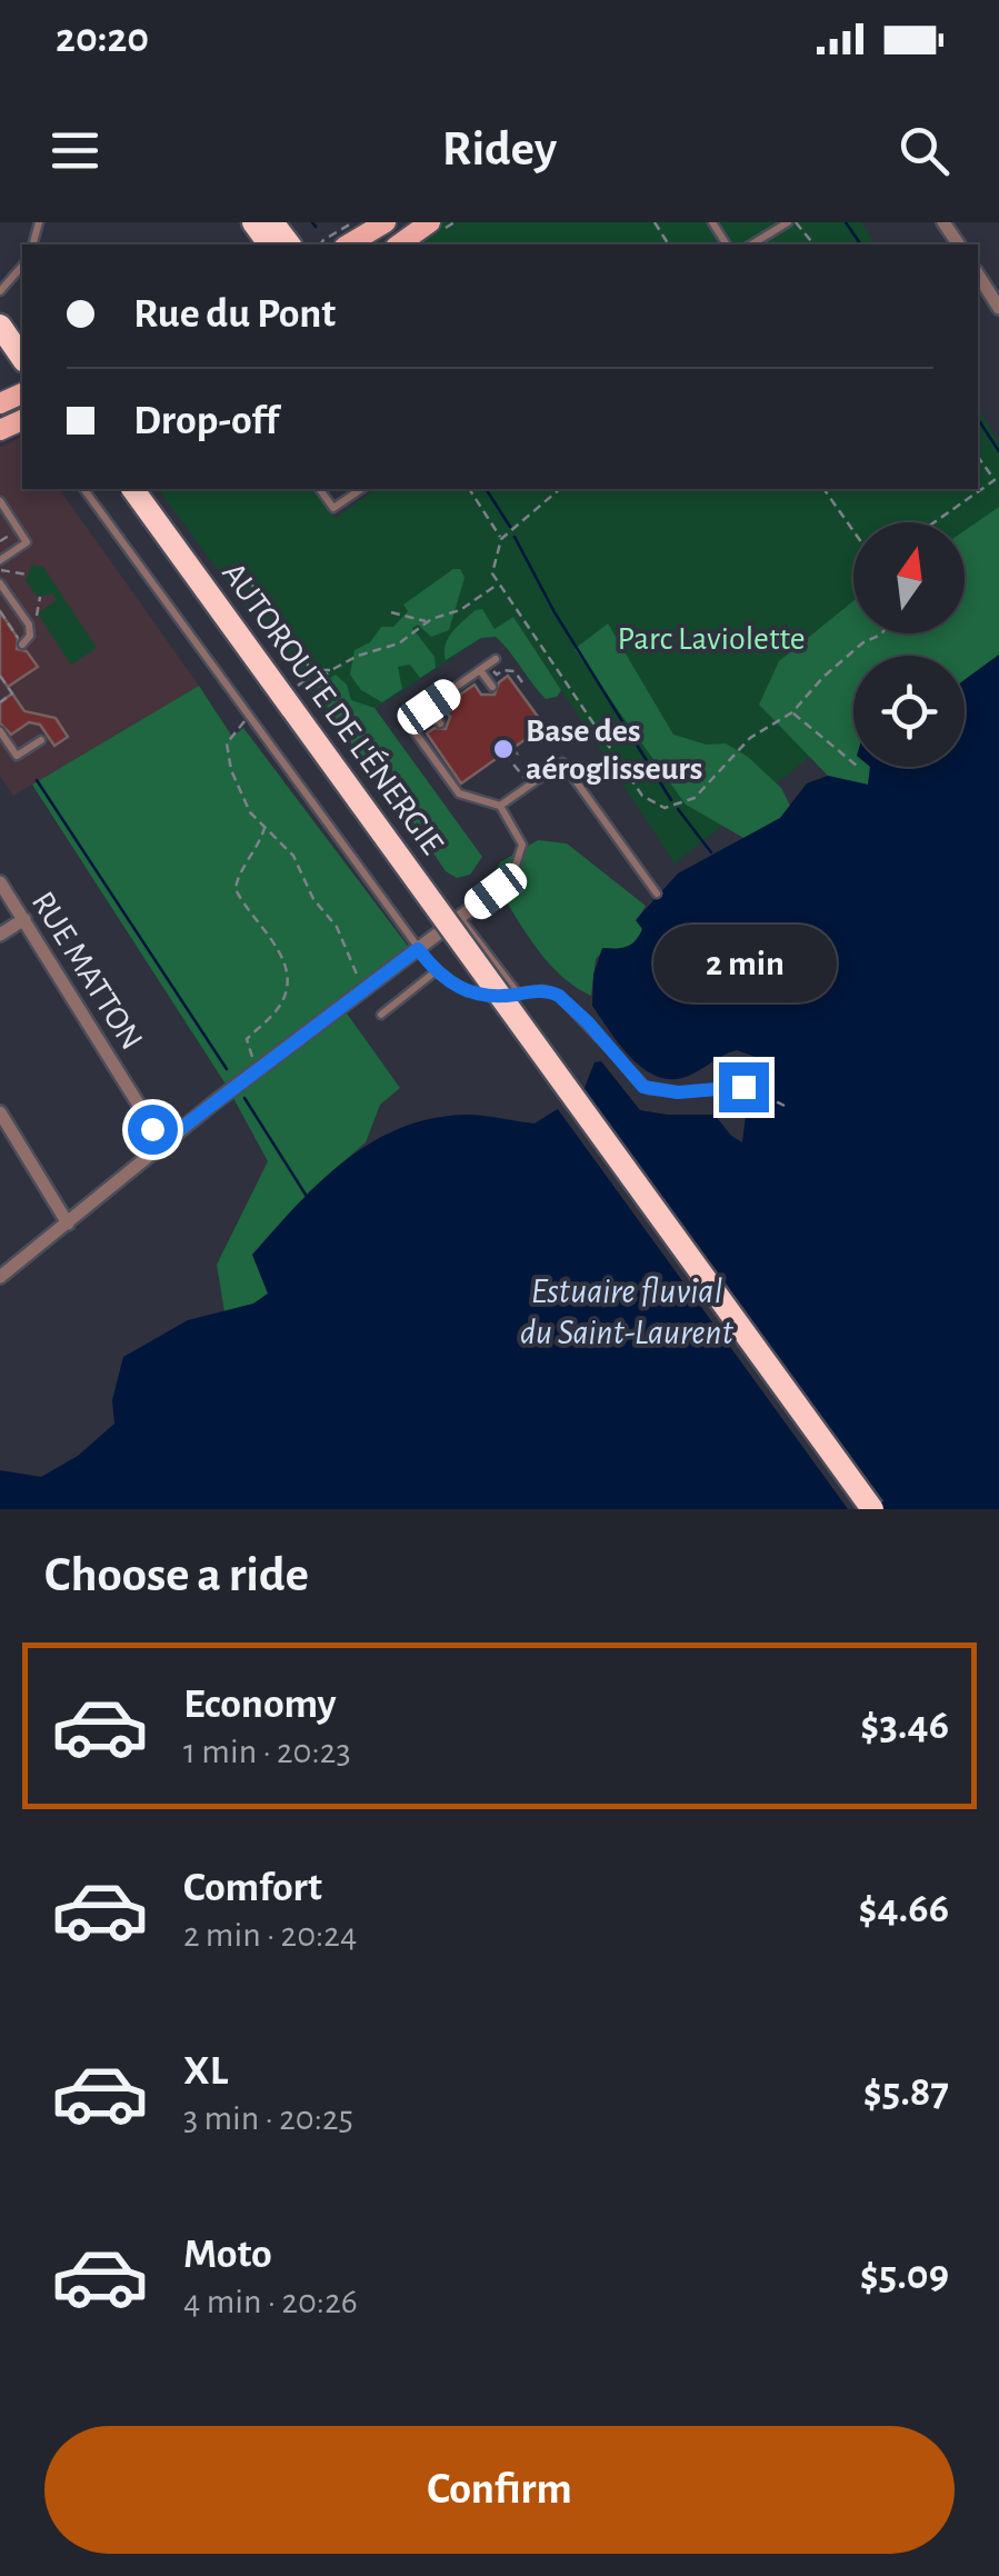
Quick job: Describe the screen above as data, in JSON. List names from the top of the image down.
{
  "streets": {
    "highway": ["AUTOROUTE DE L'ÉNERGIE"],
    "street": ["RUE MATTON"]
  },
  "water": ["Estuaire fluvial du Saint-Laurent"],
  "parks": ["Parc Laviolette"],
  "places": ["Base des aéroglisseurs"],
  "north": "top",
  "page": {
    "status": "20:20",
    "header": "Ridey",
    "banner": ["Rue du Pont", "Drop-off"],
    "bubble": "2 min",
    "heading": "Choose a ride",
    "list": [
      {
        "name": "Economy",
        "note": "1 min · 20:23",
        "value": "$3.46"
      },
      {
        "name": "Comfort",
        "note": "2 min · 20:24",
        "value": "$4.66"
      },
      {
        "name": "XL",
        "note": "3 min · 20:25",
        "value": "$5.87"
      },
      {
        "name": "Moto",
        "note": "4 min · 20:26",
        "value": "$5.09"
      }
    ],
    "buttons": "Confirm"
  }
}
